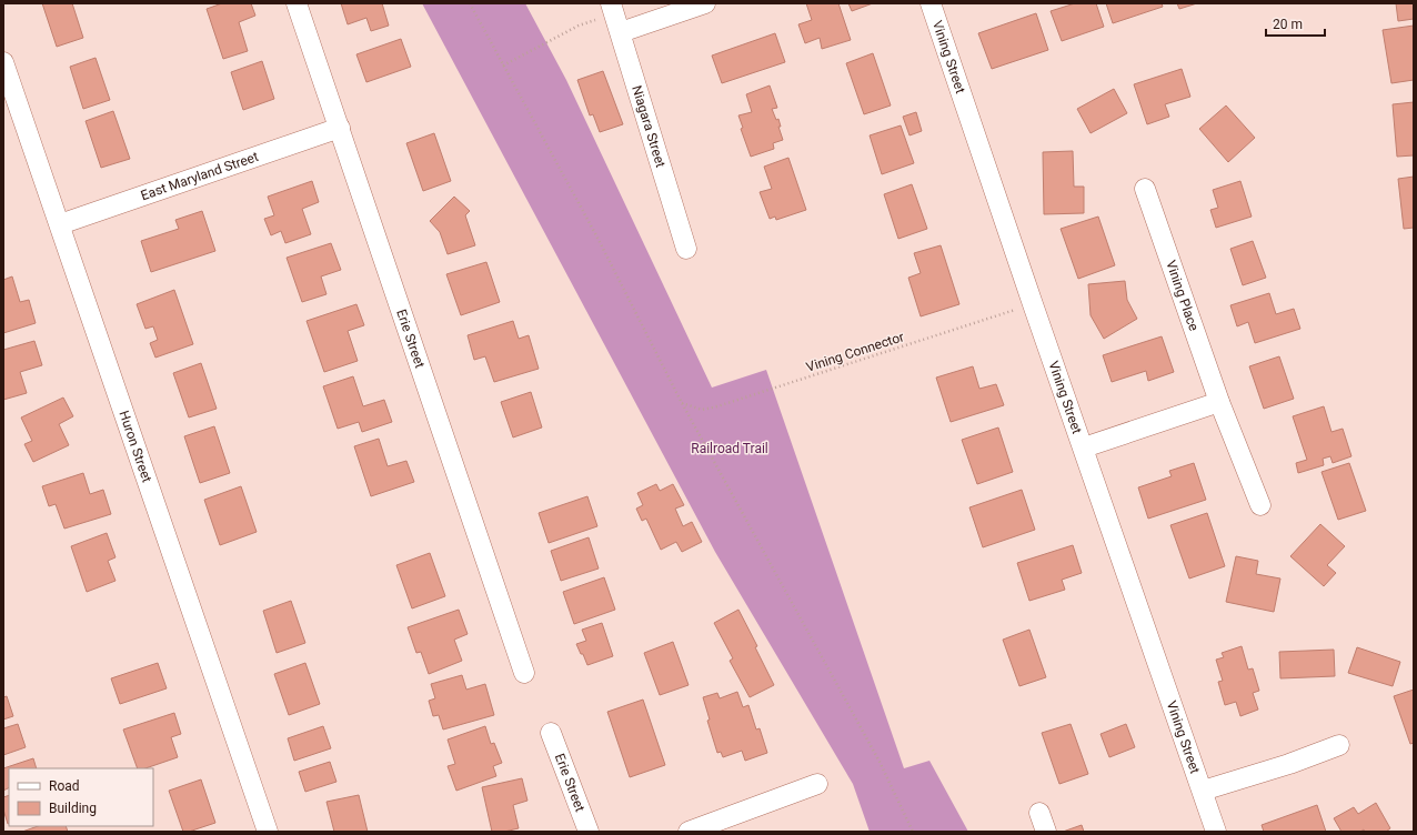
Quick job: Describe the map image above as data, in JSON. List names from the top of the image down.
{
  "streets": {
    "street": [
      "Vining Street",
      "Niagara Street",
      "East Maryland Street",
      "Vining Place",
      "Erie Street",
      "Huron Street"
    ],
    "path": ["Vining Connector"]
  },
  "crossings": [
    ["Vining Street", "Vining Connector"],
    ["East Maryland Street", "Erie Street"],
    ["East Maryland Street", "Huron Street"]
  ],
  "parks": ["Railroad Trail"],
  "legend": ["Road", "Building"],
  "scale_bar": "20 m"
}
